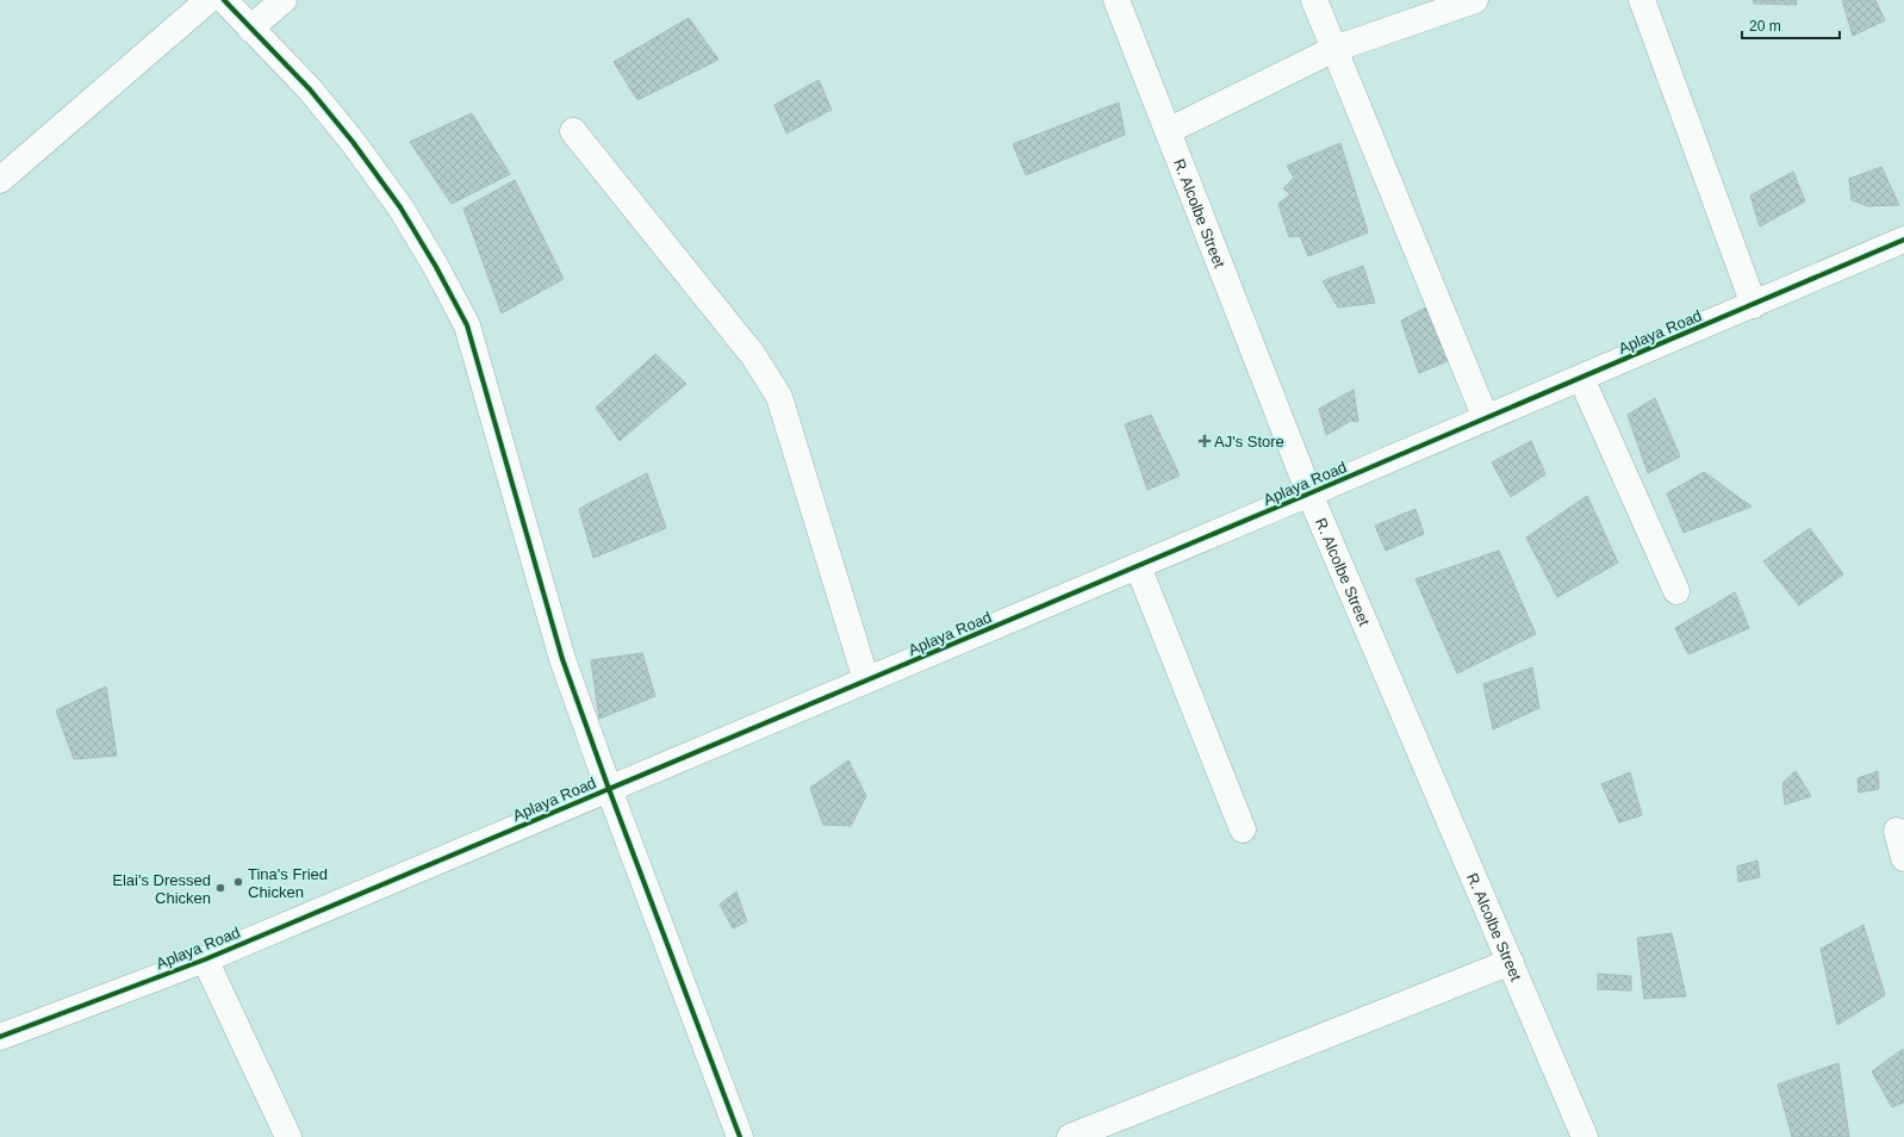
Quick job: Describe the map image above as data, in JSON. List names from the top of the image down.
{
  "streets": {
    "street": ["R. Alcolbe Street", "Aplaya Road"]
  },
  "crossings": [
    ["R. Alcolbe Street", "Aplaya Road"]
  ],
  "places": {
    "health": ["AJ's Store"],
    "other": ["Tina's Fried Chicken", "Elai's Dressed Chicken"]
  },
  "scale_bar": "20 m"
}
